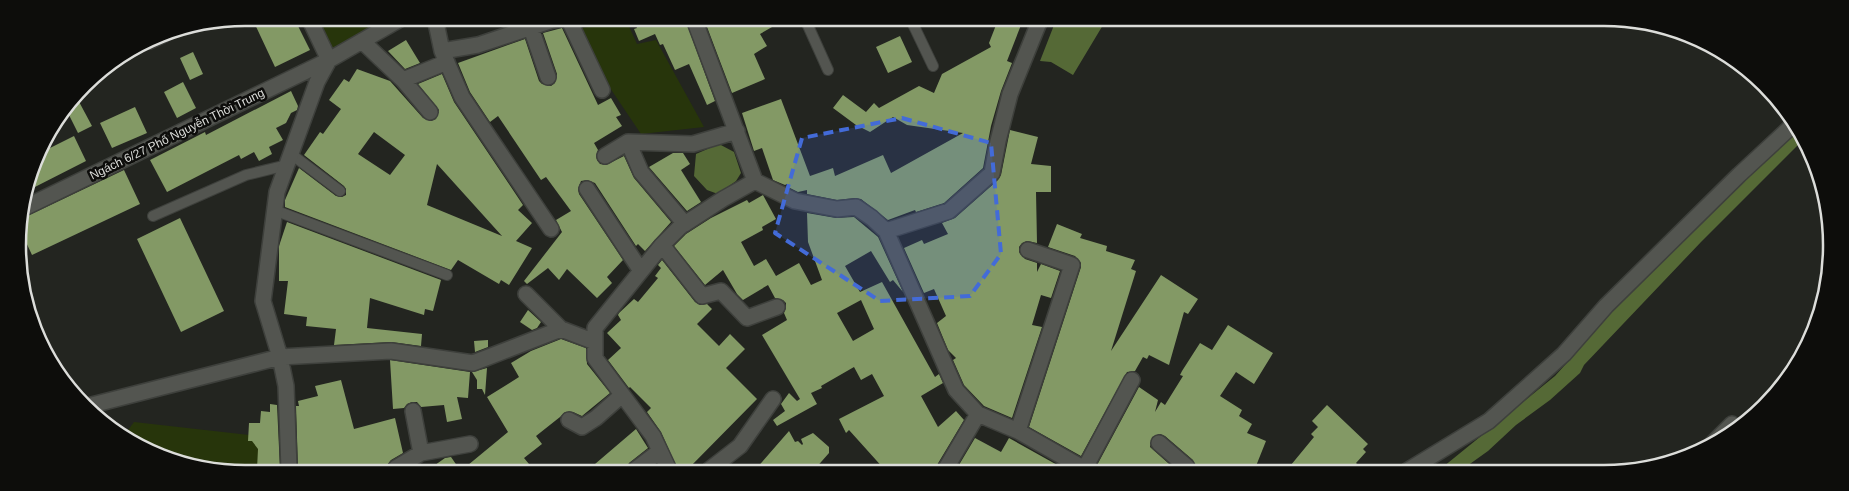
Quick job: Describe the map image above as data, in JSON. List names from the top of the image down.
{
  "streets": {
    "street": ["Ngách 6/27 Phố Nguyễn Thời Trung"]
  }
}
